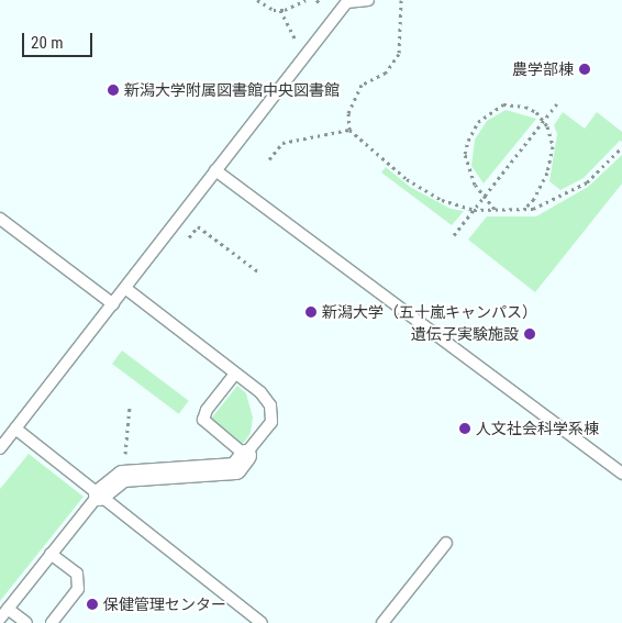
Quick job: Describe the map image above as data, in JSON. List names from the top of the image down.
{
  "places": [
    "農学部棟",
    "新潟大学附属図書館中央図書館",
    "新潟大学（五十嵐キャンパス）",
    "遺伝子実験施設",
    "人文社会科学系棟",
    "保健管理センター"
  ],
  "scale_bar": "20 m"
}
